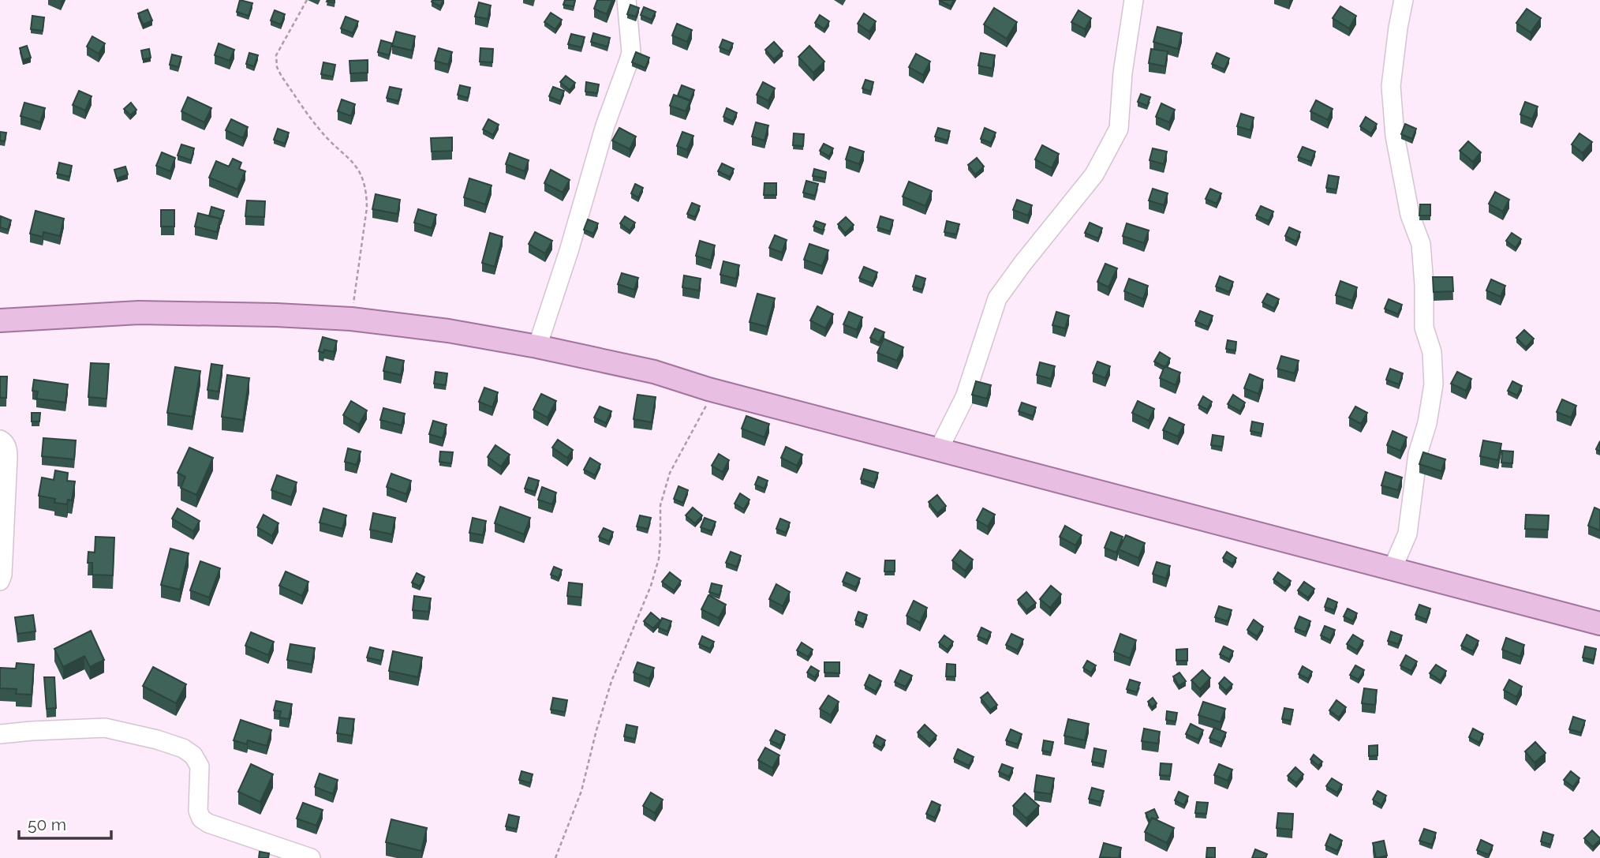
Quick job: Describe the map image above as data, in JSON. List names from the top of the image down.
{
  "scale_bar": "50 m"
}
